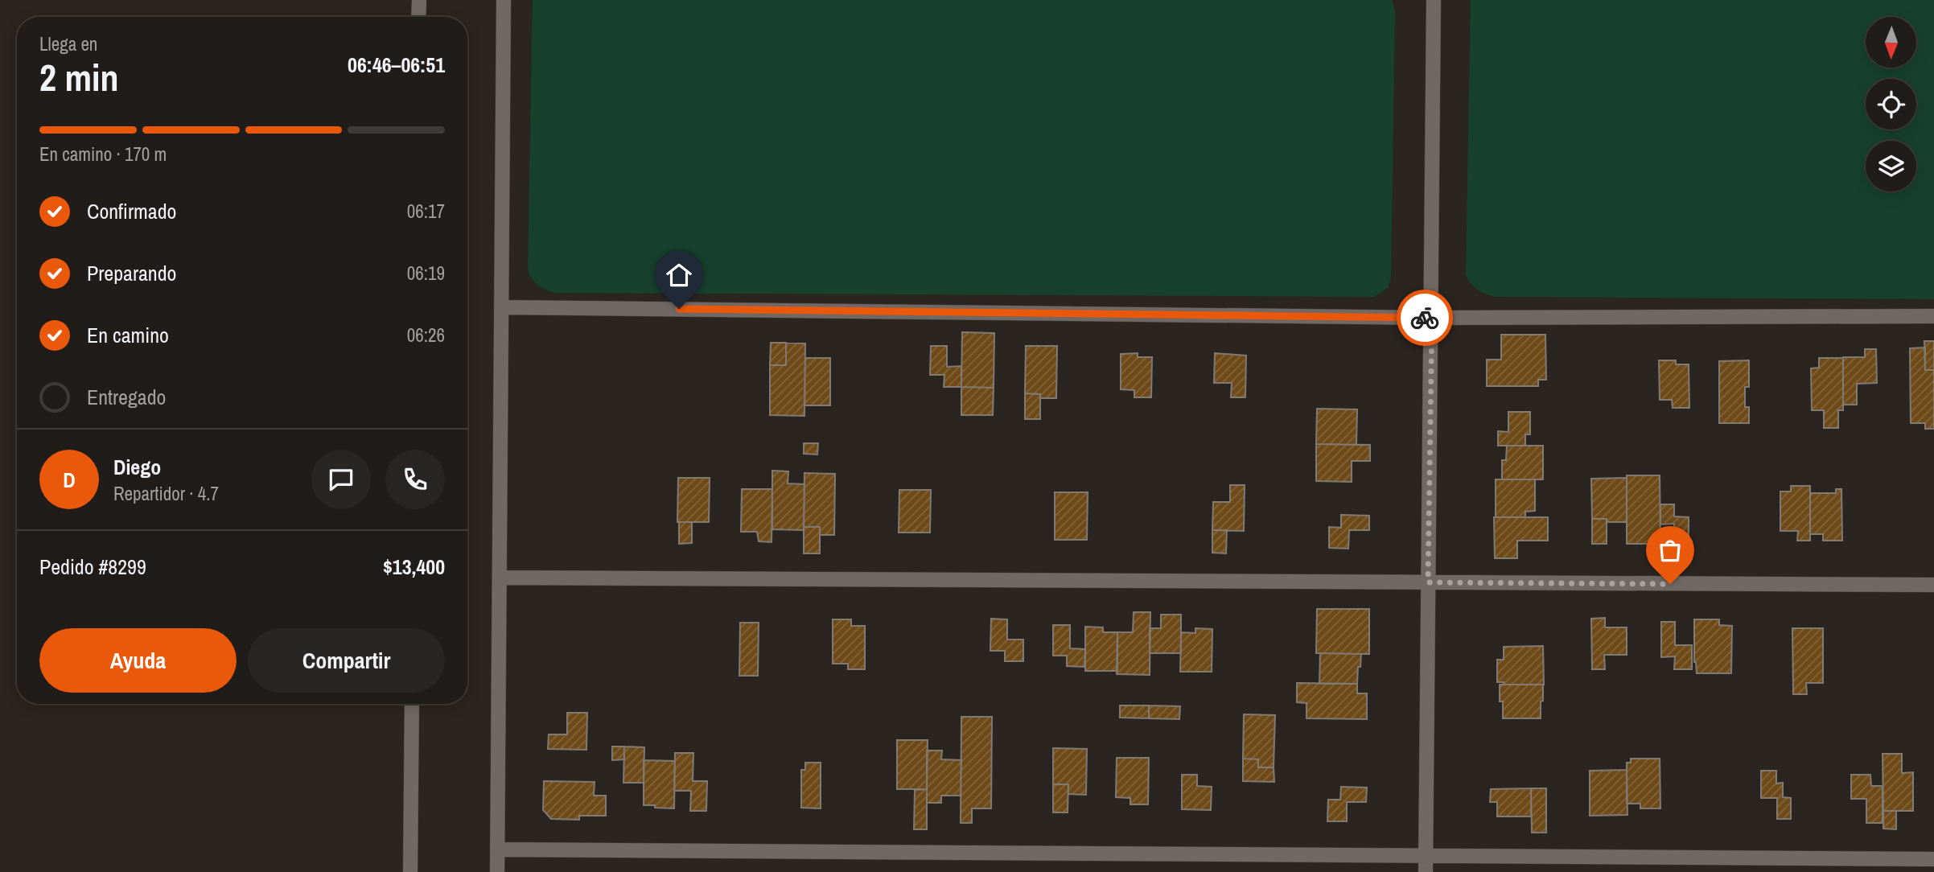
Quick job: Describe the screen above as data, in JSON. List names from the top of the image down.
{
  "north": "bottom",
  "page": {
    "heading": ["2 min", "Llega en", "06:46–06:51"],
    "panel": [
      "Diego",
      "Repartidor · 4.7",
      "Pedido #8299",
      "$13,400"
    ],
    "bar": "En camino · 170 m",
    "list": [
      ["Confirmado", "06:17"],
      ["Preparando", "06:19"],
      ["En camino", "06:26"],
      "Entregado"
    ],
    "round": "D",
    "buttons": ["Ayuda", "Compartir"]
  }
}
